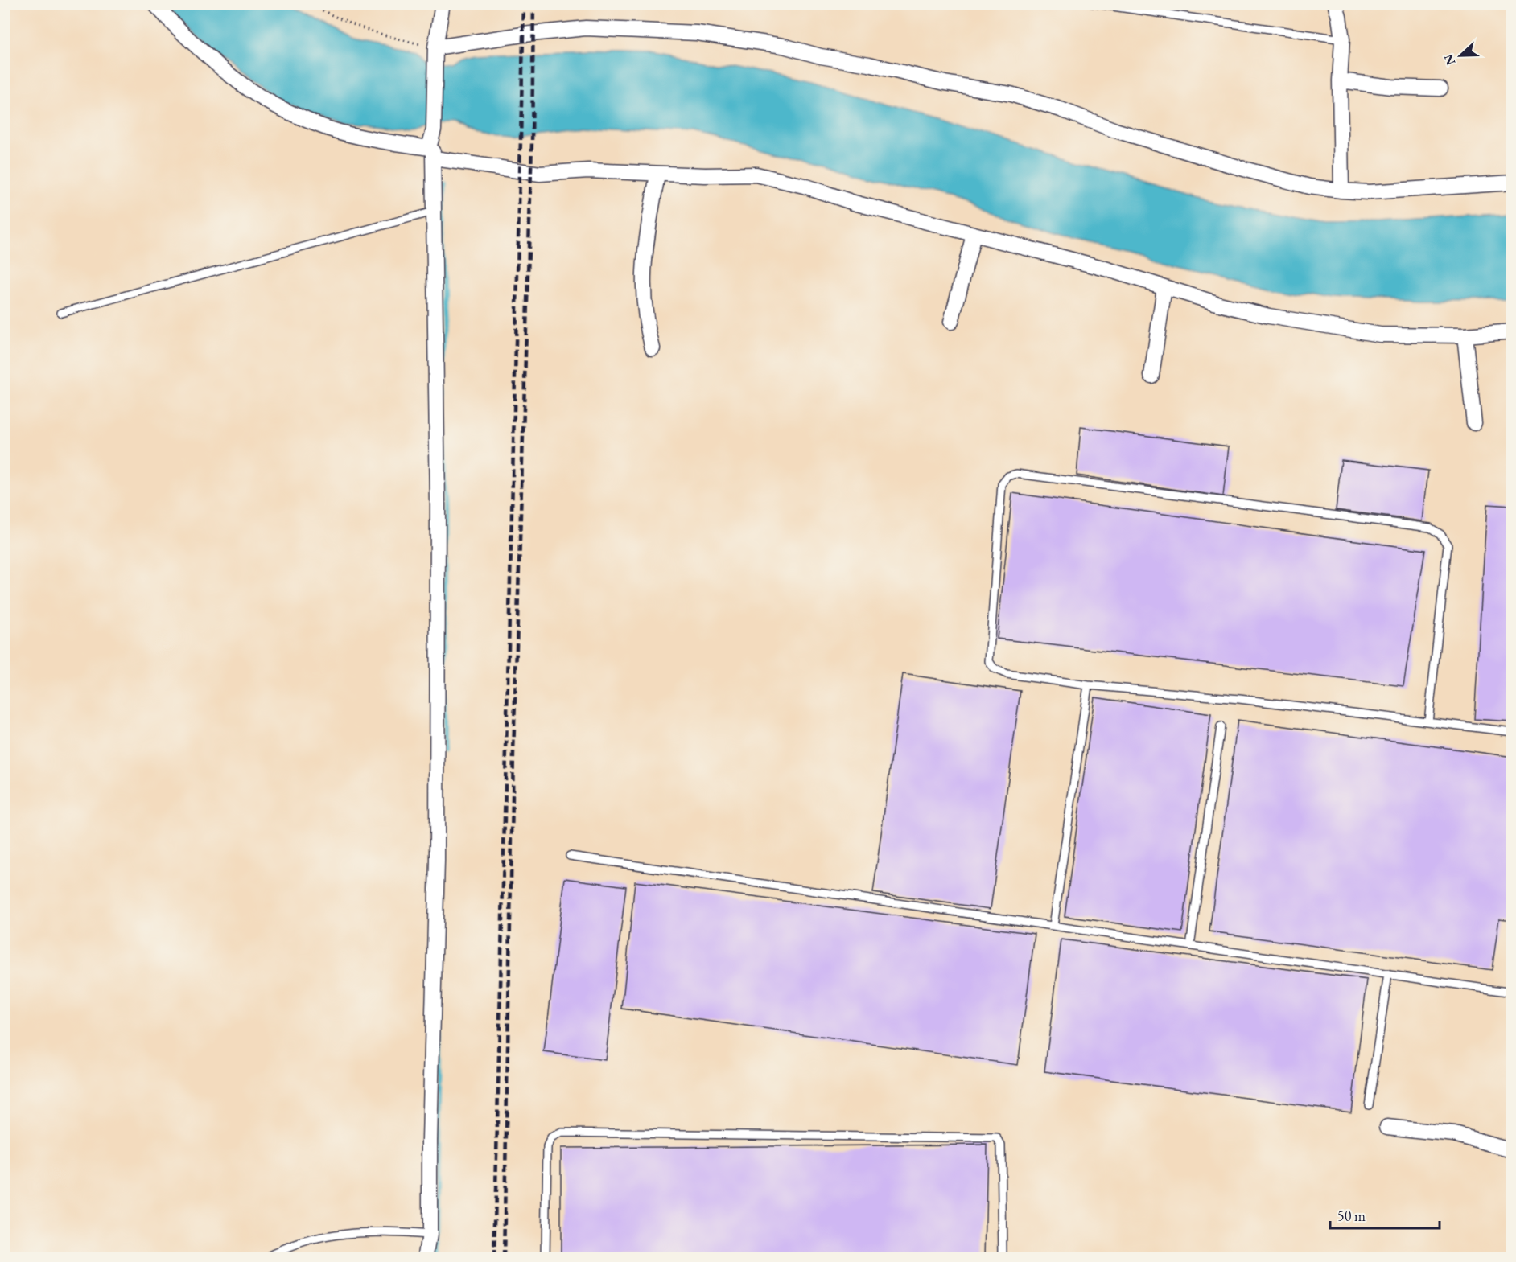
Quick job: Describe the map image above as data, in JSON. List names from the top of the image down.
{
  "scale_bar": "50 m",
  "north": "left"
}
